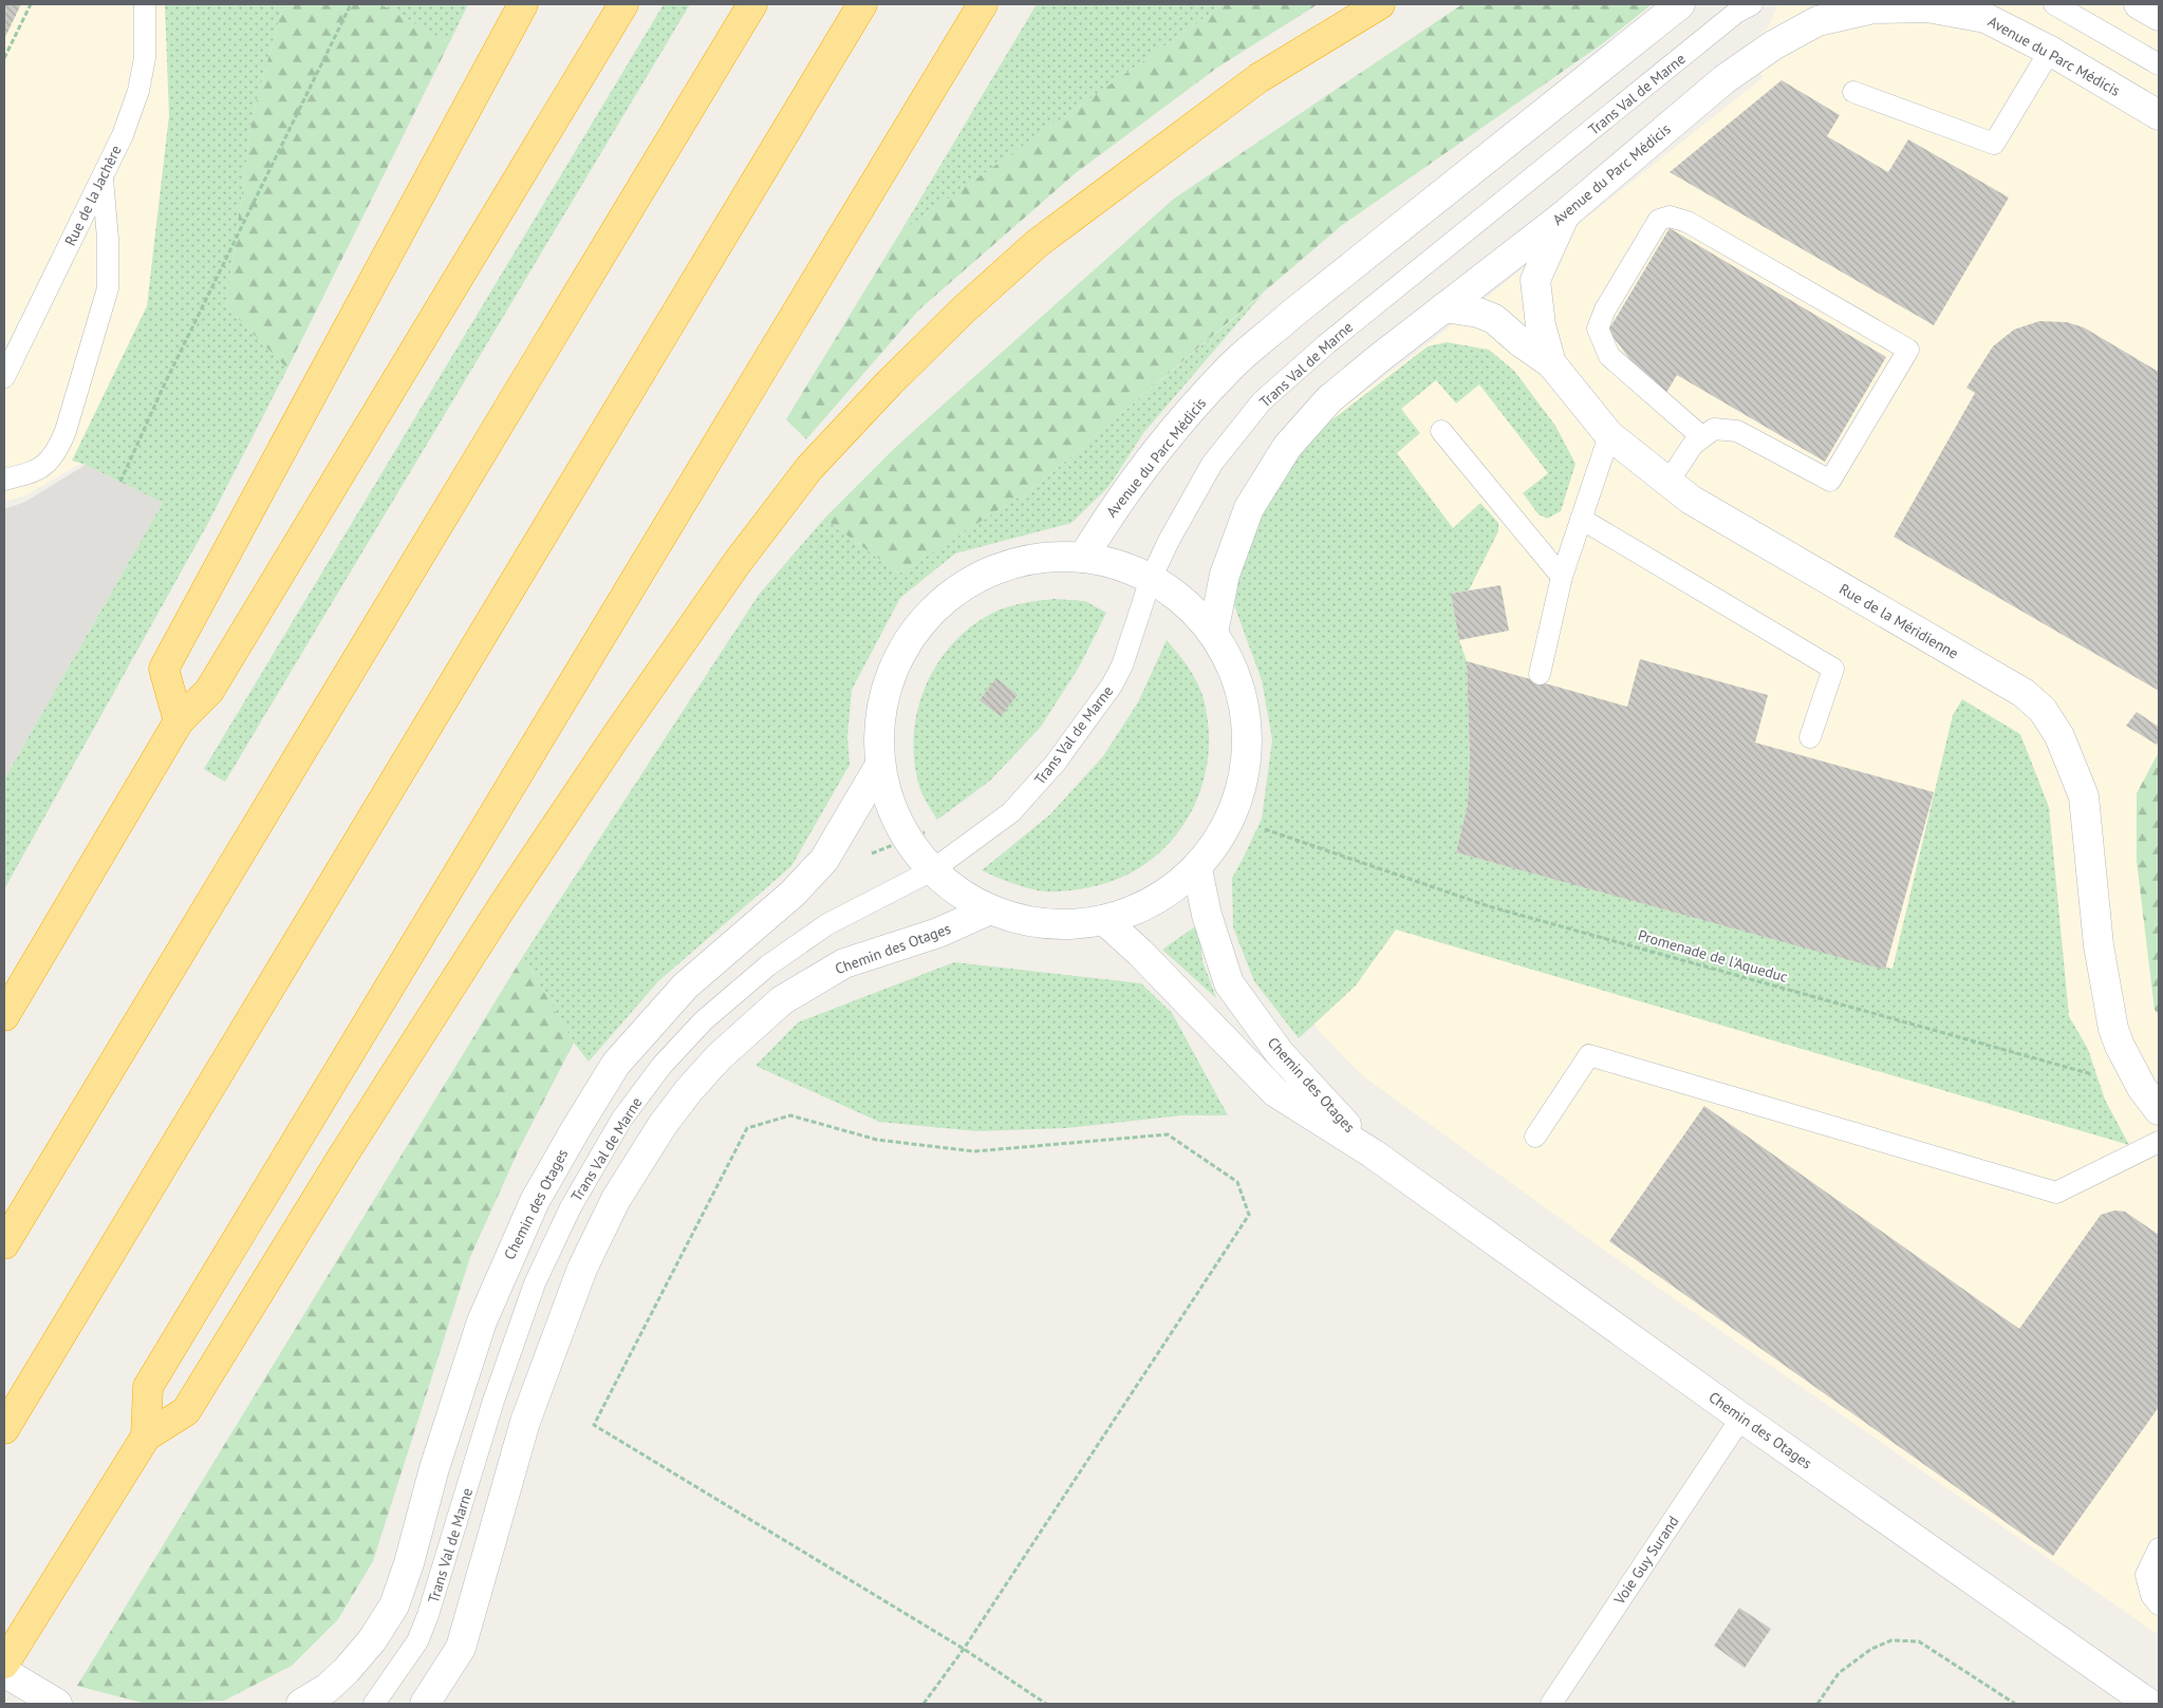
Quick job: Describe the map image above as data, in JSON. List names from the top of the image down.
{
  "streets": {
    "street": ["Avenue du Parc Médicis", "Rue de la Méridienne", "Chemin des Otages"],
    "lane": ["Trans Val de Marne", "Rue de la Jachère", "Voie Guy Surand"],
    "path": ["Promenade de l'Aqueduc"]
  },
  "crossings": [
    ["Avenue du Parc Médicis", "Rue de la Méridienne"],
    ["Rue de la Méridienne", "Promenade de l'Aqueduc"],
    ["Chemin des Otages", "Voie Guy Surand"]
  ]
}
